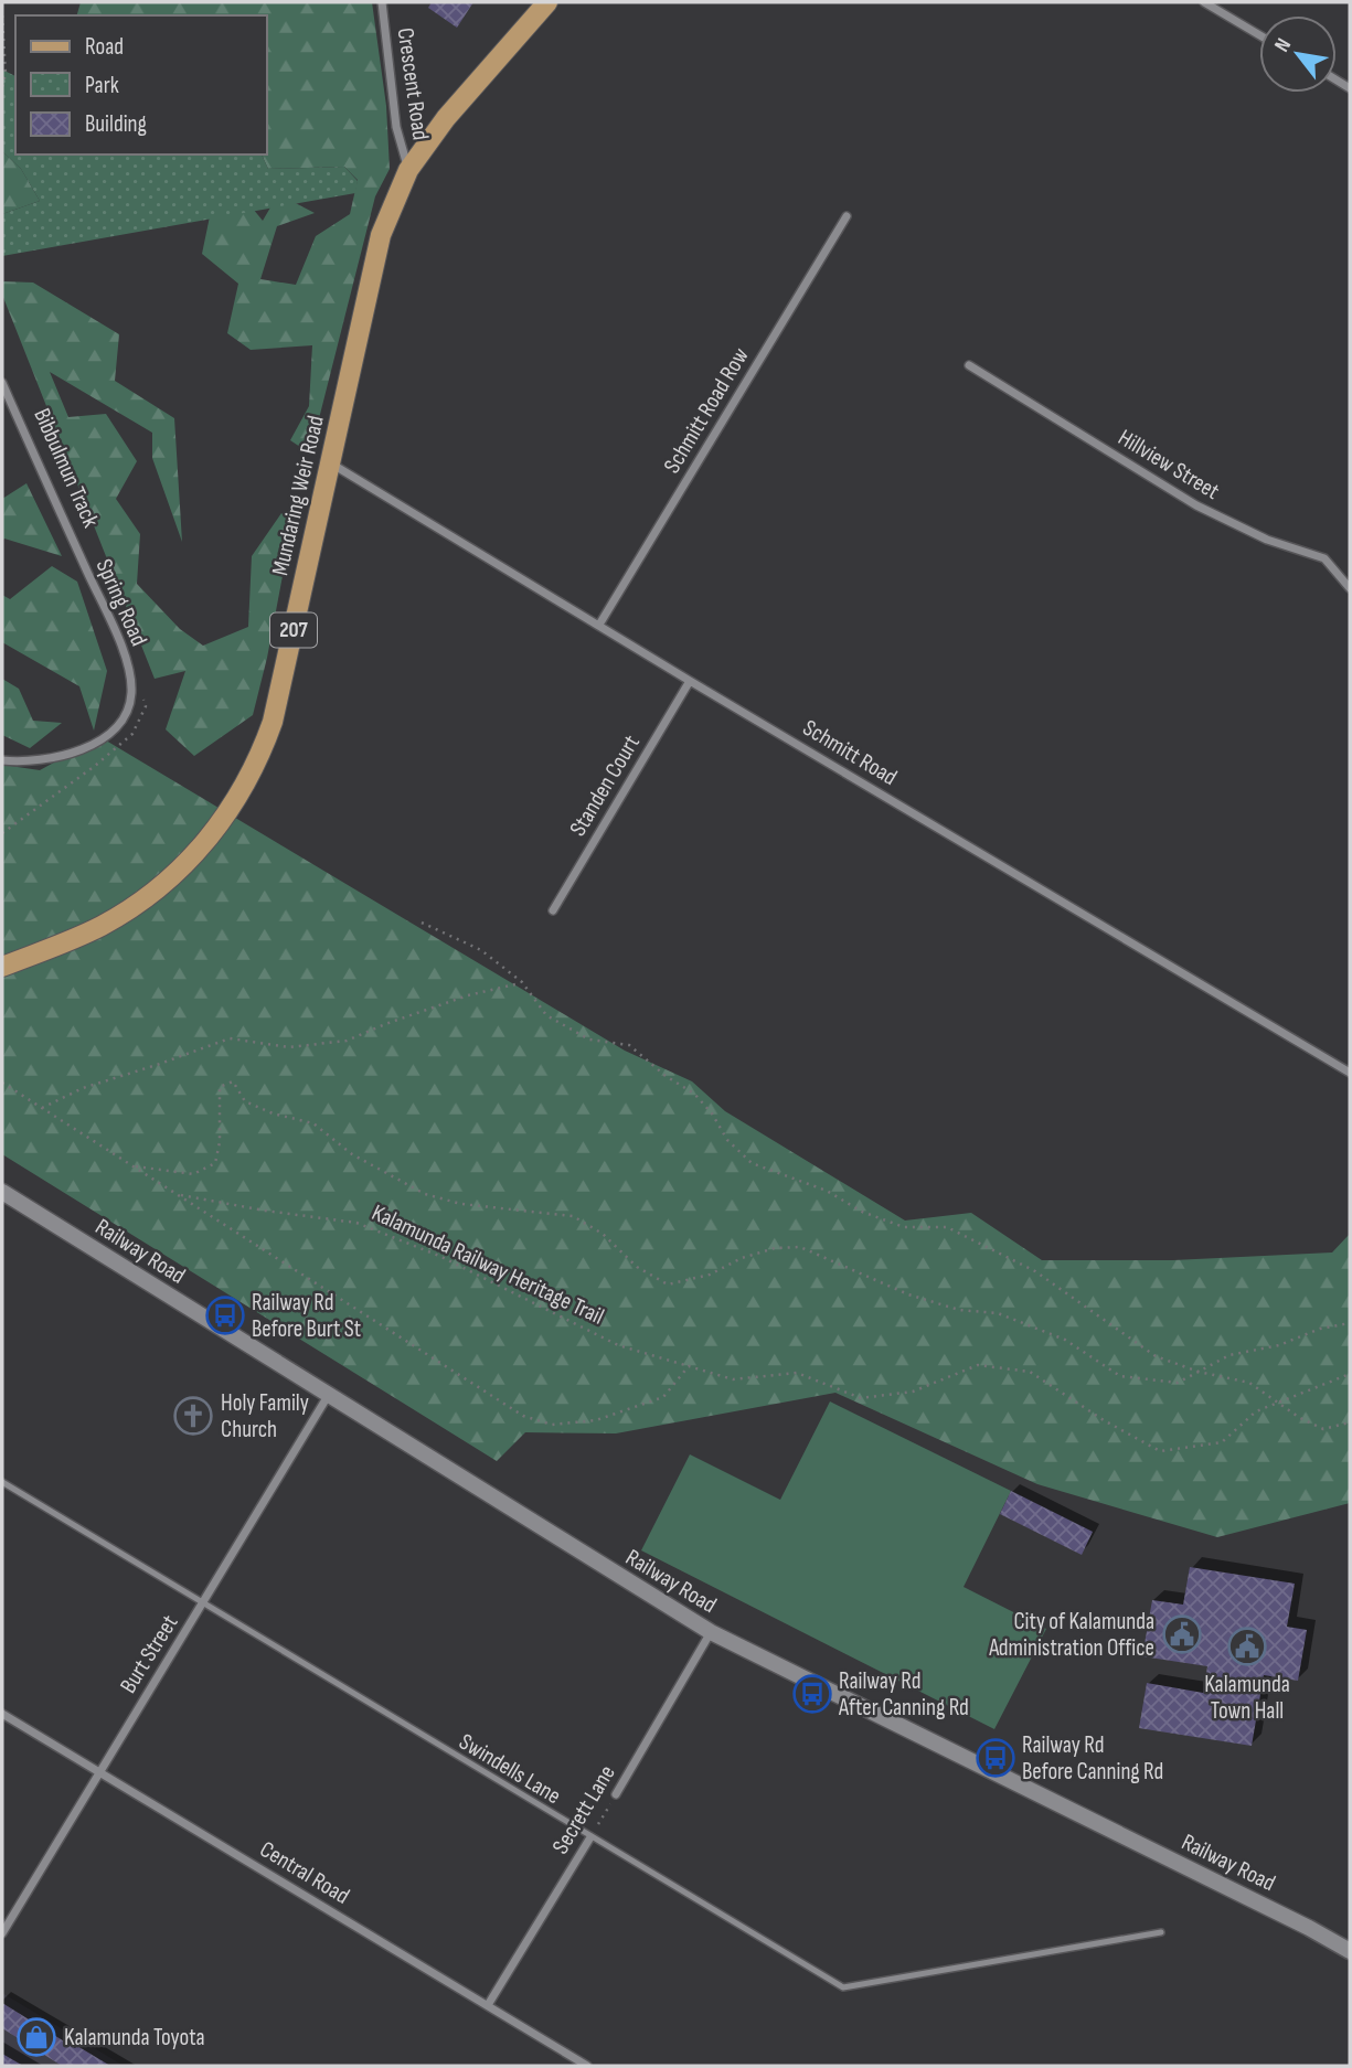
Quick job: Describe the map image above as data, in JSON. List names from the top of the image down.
{
  "streets": {
    "main road": ["Mundaring Weir Road", "207"],
    "street": [
      "Crescent Road",
      "Schmitt Road Row",
      "Hillview Street",
      "Spring Road",
      "Schmitt Road",
      "Standen Court",
      "Railway Road",
      "Burt Street",
      "Secrett Lane",
      "Central Road"
    ],
    "lane": ["Swindells Lane"],
    "path": ["Kalamunda Railway Heritage Trail"]
  },
  "crossings": [
    ["Crescent Road", "Mundaring Weir Road"],
    ["Schmitt Road Row", "Schmitt Road"],
    ["Mundaring Weir Road", "Schmitt Road"],
    ["Schmitt Road", "Standen Court"],
    ["Railway Road", "Burt Street"],
    ["Railway Road", "Secrett Lane"],
    ["Burt Street", "Swindells Lane"],
    ["Burt Street", "Central Road"],
    ["Swindells Lane", "Secrett Lane"],
    ["Secrett Lane", "Central Road"]
  ],
  "places": {
    "bus stop": ["Railway Rd Before Burt St", "Railway Rd After Canning Rd", "Railway Rd Before Canning Rd"],
    "church": ["Holy Family Church"],
    "public building": ["City of Kalamunda Administration Office", "Kalamunda Town Hall"],
    "shop": ["Kalamunda Toyota"]
  },
  "legend": ["Road", "Park", "Building"],
  "north": "top left"
}
